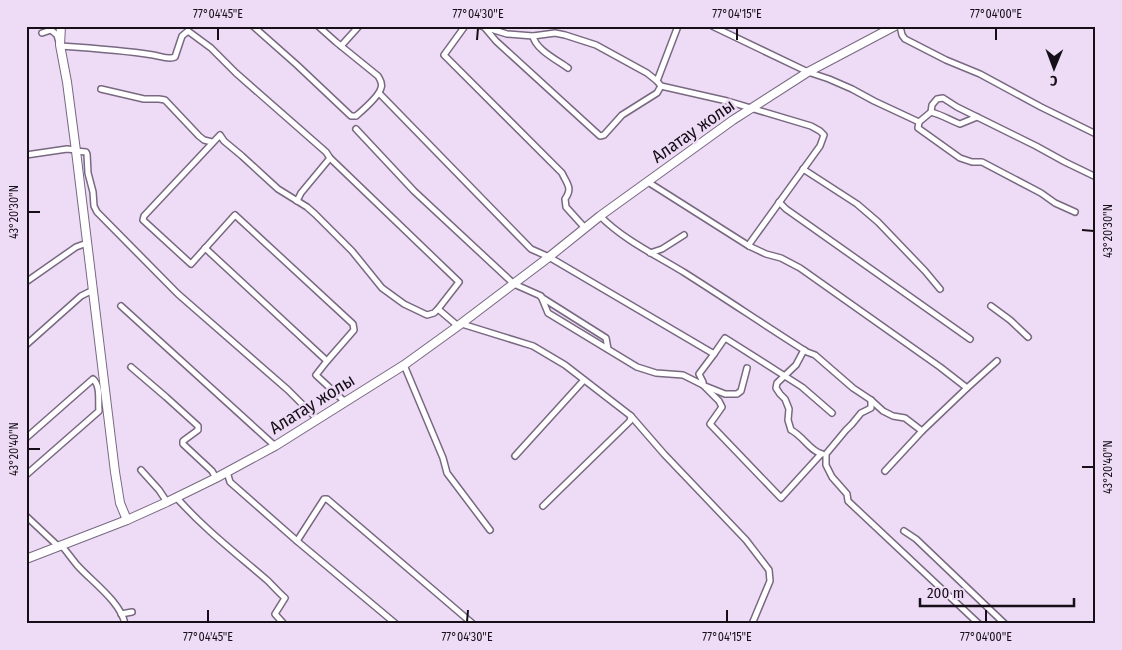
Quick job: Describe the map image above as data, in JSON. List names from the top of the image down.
{
  "streets": {
    "main road": ["Алатау жолы"]
  },
  "scale_bar": "200 m",
  "north": "bottom",
  "coordinates": [
    "77°04'45\"E",
    "77°04'30\"E",
    "77°04'15\"E",
    "77°04'00\"E",
    "43°20'30\"N",
    "43°20'40\"N"
  ]
}
